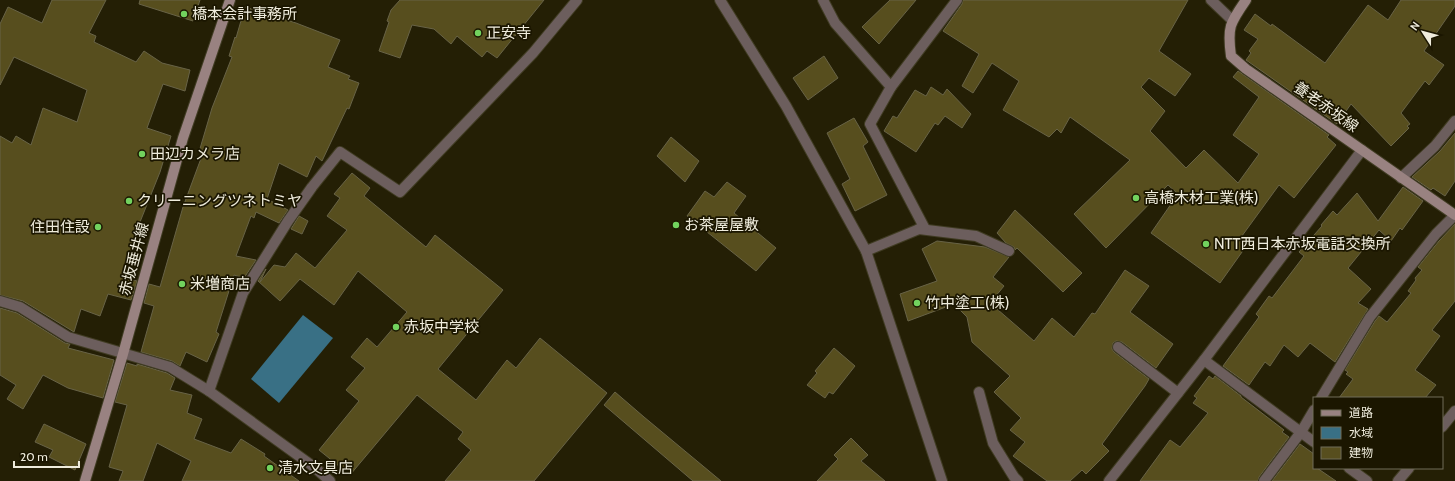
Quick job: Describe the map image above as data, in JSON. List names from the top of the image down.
{
  "streets": {
    "main road": ["養老赤坂線", "赤坂垂井線"]
  },
  "places": [
    "橋本会計事務所",
    "正安寺",
    "田辺カメラ店",
    "高橋木材工業(株)",
    "クリーニングツネトミヤ",
    "お茶屋屋敷",
    "住田住設",
    "NTT西日本赤坂電話交換所",
    "米増商店",
    "竹中塗工(株)",
    "赤坂中学校",
    "清水文具店"
  ],
  "legend": ["道路", "水域", "建物"],
  "scale_bar": "20 m",
  "north": "top left"
}
